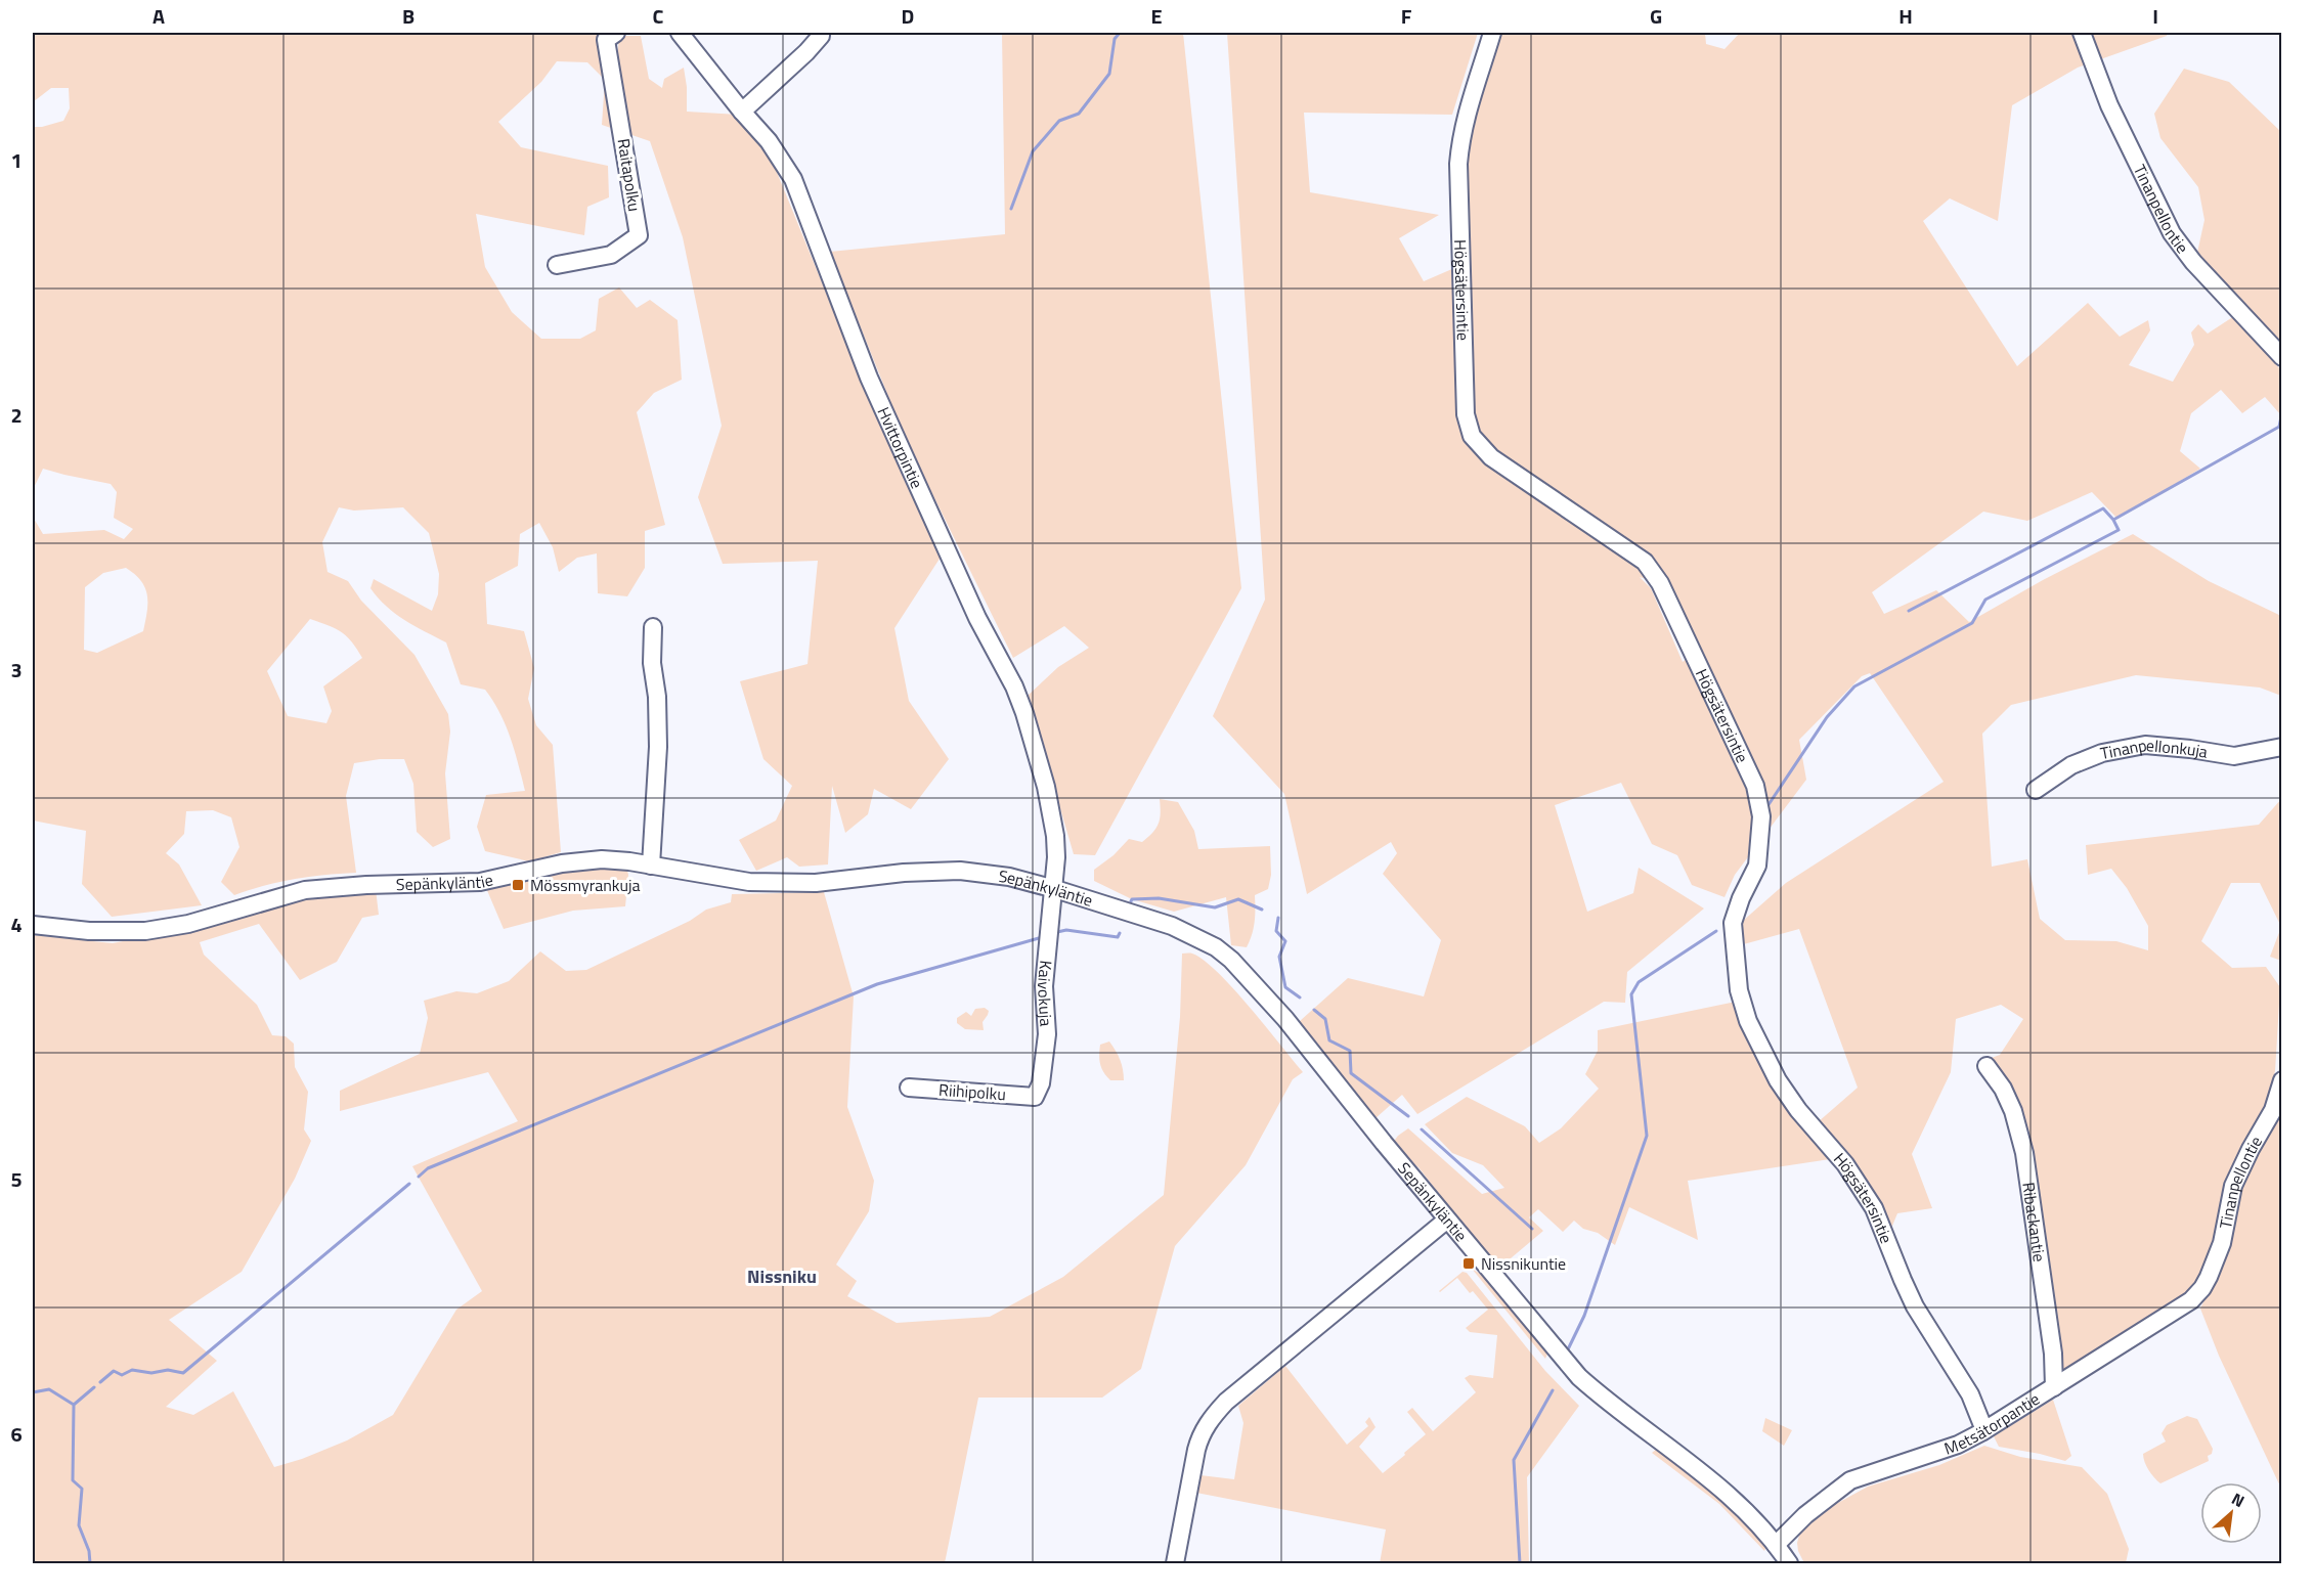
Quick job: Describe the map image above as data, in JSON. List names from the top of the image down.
{
  "streets": {
    "street": [
      "Raitapolku",
      "Tinanpellontie",
      "Högsätersintie",
      "Hvittorpintie",
      "Tinanpellonkuja",
      "Sepänkyläntie",
      "Kaivokuja",
      "Riihipolku",
      "Ribackantie",
      "Metsätorpantie"
    ]
  },
  "crossings": [
    ["Tinanpellontie", "Metsätorpantie"],
    ["Högsätersintie", "Metsätorpantie"],
    ["Hvittorpintie", "Sepänkyläntie"],
    ["Hvittorpintie", "Kaivokuja"],
    ["Sepänkyläntie", "Kaivokuja"],
    ["Sepänkyläntie", "Metsätorpantie"],
    ["Kaivokuja", "Riihipolku"],
    ["Ribackantie", "Metsätorpantie"]
  ],
  "districts": ["Nissniku"],
  "places": {
    "transit": ["Mössmyrankuja", "Nissnikuntie"]
  },
  "north": "top right",
  "grid": {
    "columns": [
      "A",
      "B",
      "C",
      "D",
      "E",
      "F",
      "G",
      "H",
      "I"
    ],
    "rows": [
      "1",
      "2",
      "3",
      "4",
      "5",
      "6"
    ]
  }
}
